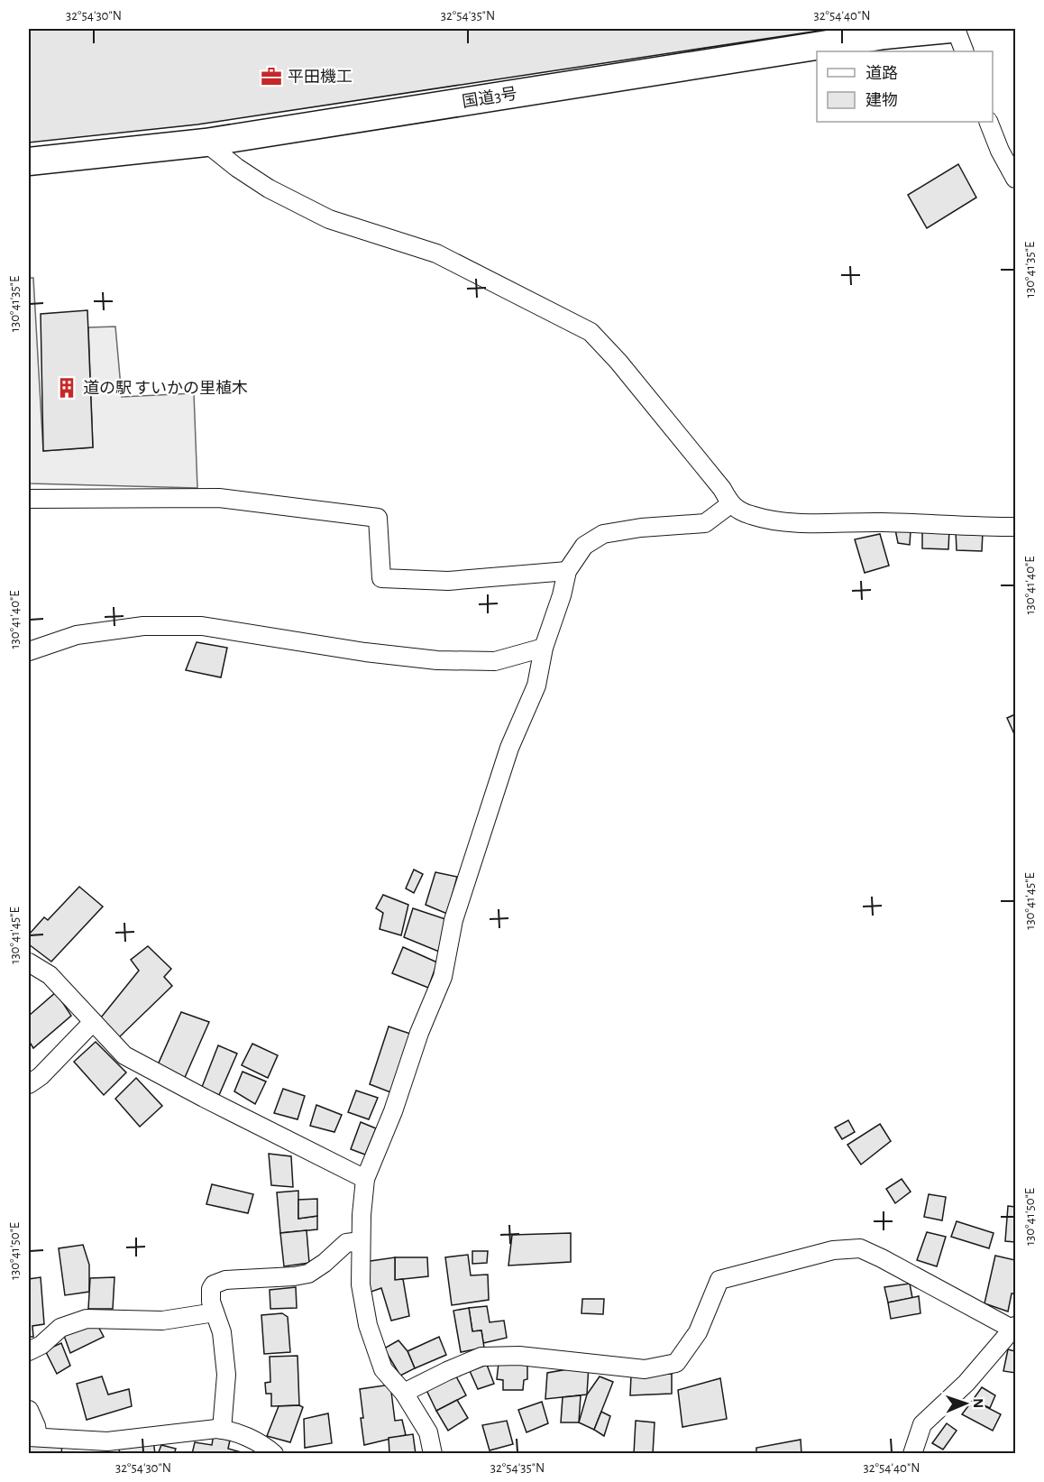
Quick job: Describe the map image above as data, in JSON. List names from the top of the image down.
{
  "streets": {
    "highway": ["国道3号"]
  },
  "places": {
    "office": ["平田機工"],
    "building": ["道の駅 すいかの里植木"]
  },
  "legend": ["道路", "建物"],
  "north": "right",
  "coordinates": [
    "32°54'30\"N",
    "32°54'35\"N",
    "32°54'40\"N",
    "130°41'35\"E",
    "130°41'40\"E",
    "130°41'45\"E",
    "130°41'50\"E"
  ]
}
